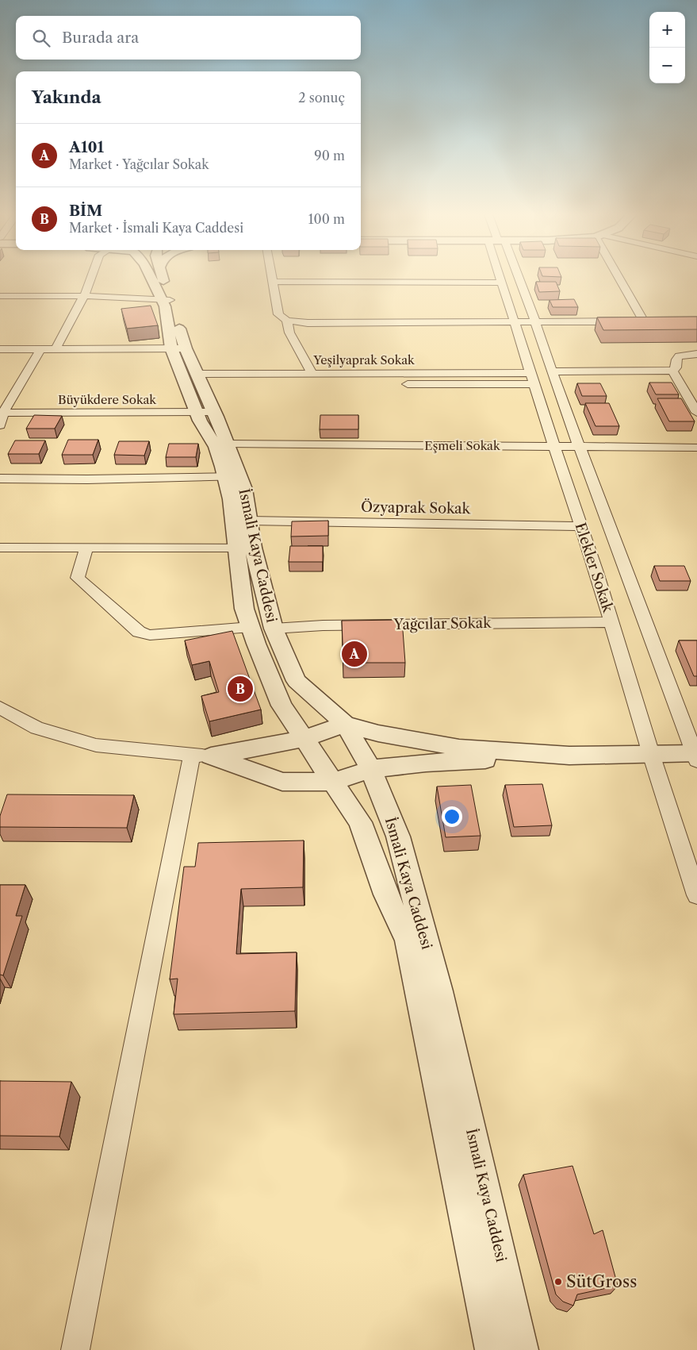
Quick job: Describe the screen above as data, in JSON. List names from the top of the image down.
{
  "streets": {
    "street": [
      "Yeşilyaprak Sokak",
      "Büyükdere Sokak",
      "Eşmeli Sokak",
      "Özyaprak Sokak",
      "İsmali Kaya Caddesi",
      "Elekler Sokak",
      "Yağcılar Sokak"
    ]
  },
  "crossings": [
    ["Yeşilyaprak Sokak", "İsmali Kaya Caddesi"],
    ["Yeşilyaprak Sokak", "Elekler Sokak"],
    ["Büyükdere Sokak", "İsmali Kaya Caddesi"],
    ["Eşmeli Sokak", "İsmali Kaya Caddesi"],
    ["Eşmeli Sokak", "Elekler Sokak"],
    ["Özyaprak Sokak", "İsmali Kaya Caddesi"],
    ["Özyaprak Sokak", "Elekler Sokak"],
    ["İsmali Kaya Caddesi", "Yağcılar Sokak"],
    ["Elekler Sokak", "Yağcılar Sokak"]
  ],
  "places": ["SütGross"],
  "page": {
    "map_buttons": ["+", "−"],
    "search": "Burada ara",
    "heading": ["Yakında", "2 sonuç"],
    "list": [
      {
        "mark": "A",
        "name": "A101",
        "note": "Market · Yağcılar Sokak",
        "value": "90 m"
      },
      {
        "mark": "B",
        "name": "BİM",
        "note": "Market · İsmali Kaya Caddesi",
        "value": "100 m"
      }
    ],
    "pins": ["A", "B"]
  }
}
